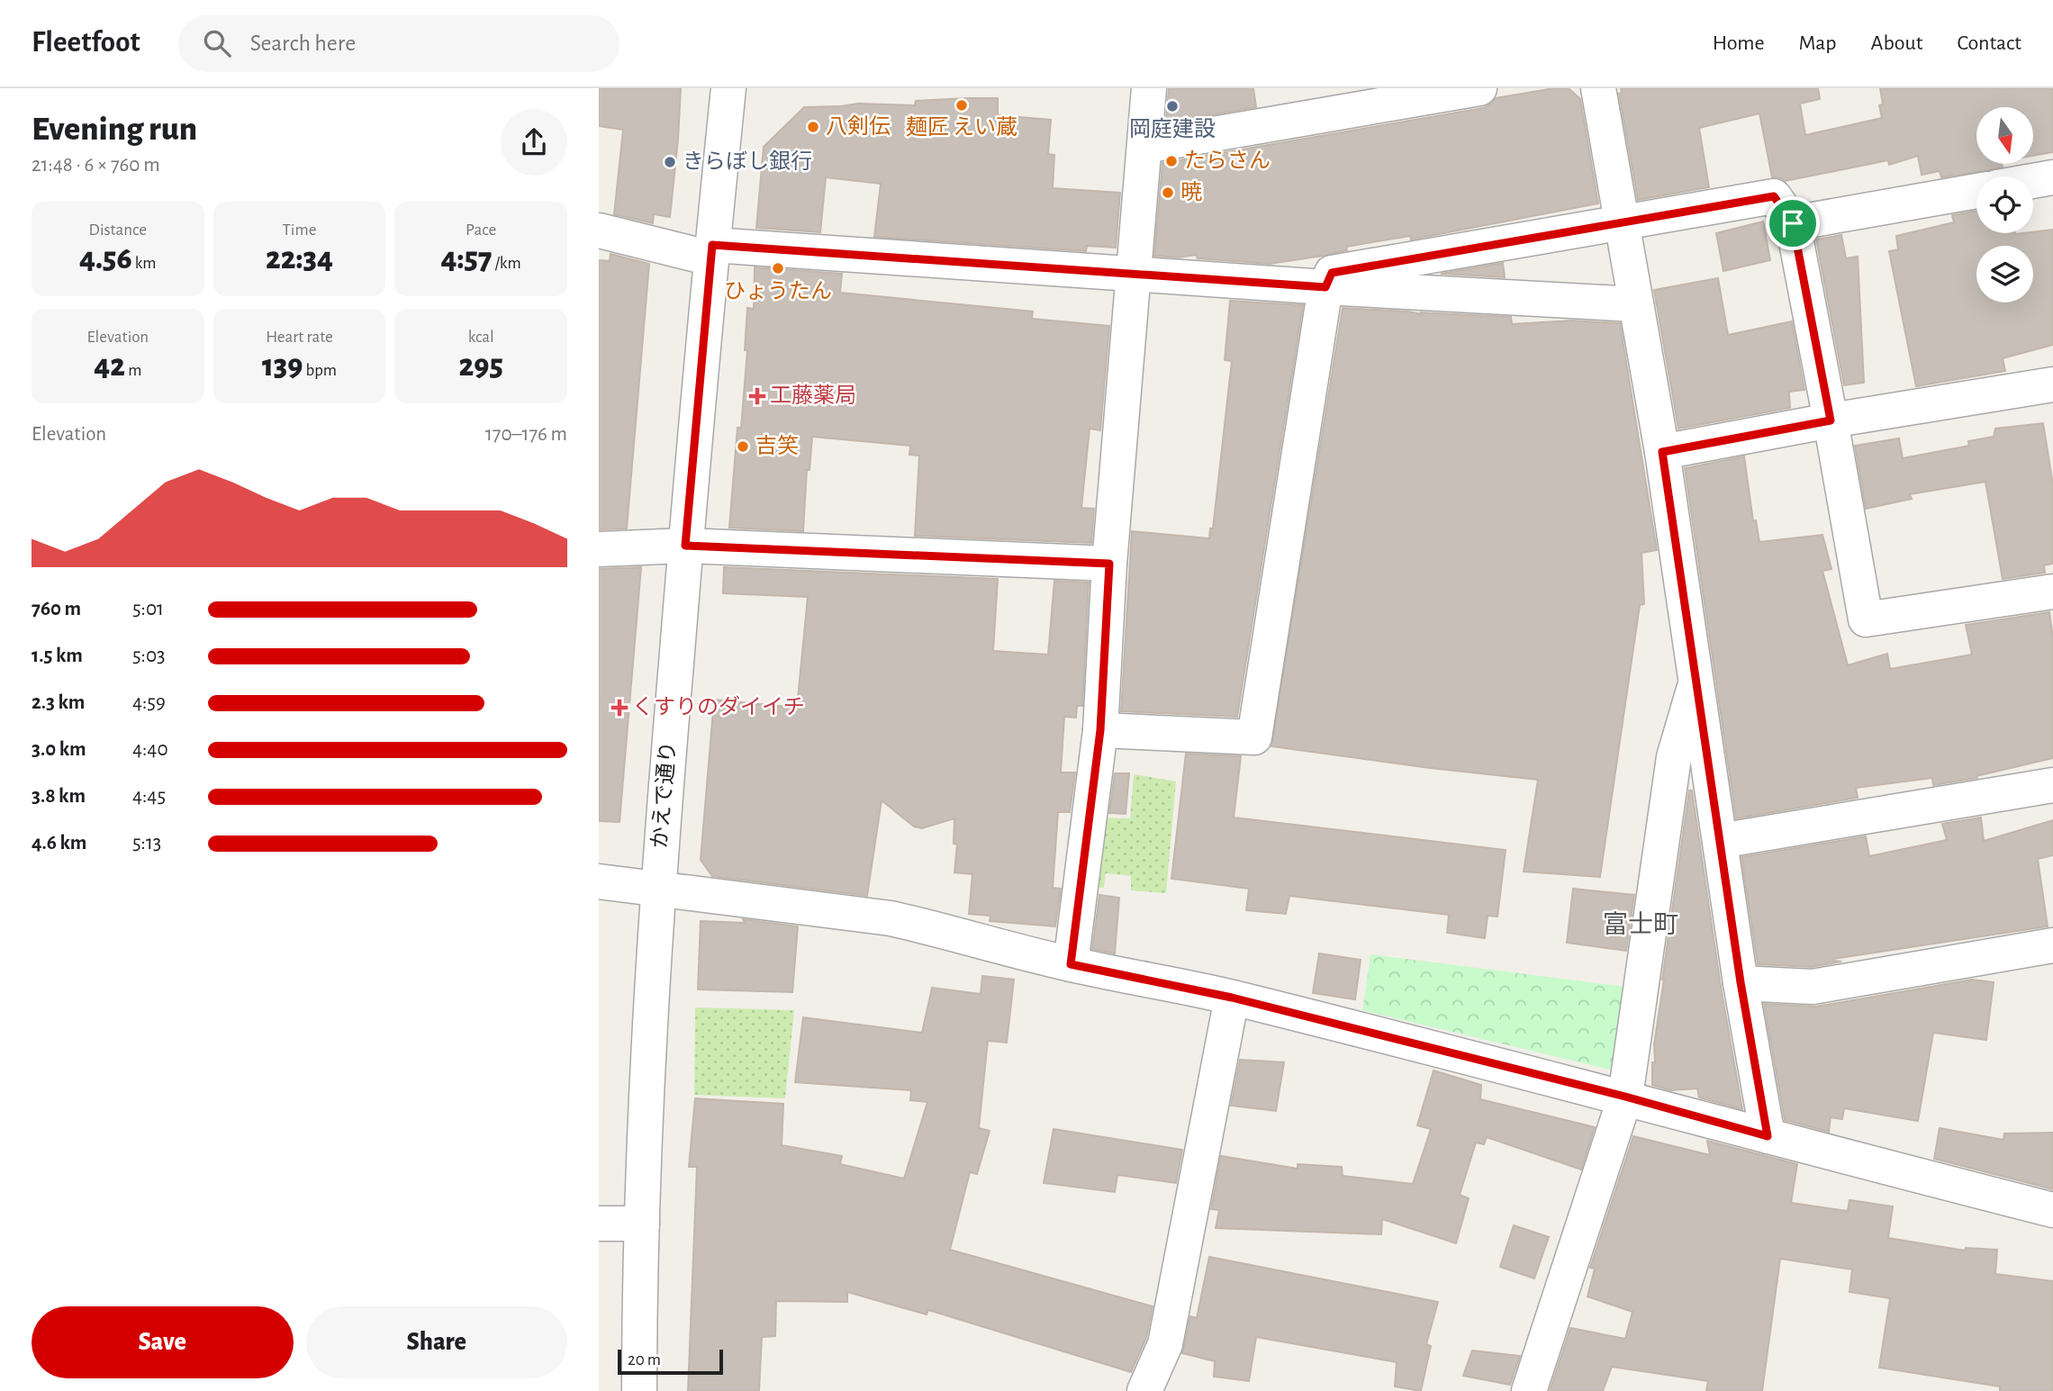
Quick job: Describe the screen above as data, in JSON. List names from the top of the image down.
{
  "streets": {
    "street": ["かえで通り"]
  },
  "districts": ["富士町"],
  "places": {
    "other": [
      "麺匠 えい蔵",
      "岡庭建設",
      "八剣伝",
      "たらさん",
      "きらぼし銀行",
      "暁",
      "ひょうたん",
      "吉笑"
    ],
    "health": ["工藤薬局", "くすりのダイイチ"]
  },
  "scale_bar": "20 m",
  "north": "bottom",
  "page": {
    "header": "Fleetfoot",
    "search": "Search here",
    "nav": [
      "Home",
      "Map",
      "About",
      "Contact"
    ],
    "heading": ["Evening run", "21:48 · 6 × 760 m"],
    "stats": [
      ["Distance", "4.56 km"],
      ["Time", "22:34"],
      ["Pace", "4:57 /km"],
      ["Elevation", "42 m"],
      ["Heart rate", "139 bpm"],
      ["kcal", "295"]
    ],
    "chart": ["Elevation", "170–176 m"],
    "list": [
      {
        "name": "760 m",
        "note": "5:01"
      },
      {
        "name": "1.5 km",
        "note": "5:03"
      },
      {
        "name": "2.3 km",
        "note": "4:59"
      },
      {
        "name": "3.0 km",
        "note": "4:40"
      },
      {
        "name": "3.8 km",
        "note": "4:45"
      },
      {
        "name": "4.6 km",
        "note": "5:13"
      }
    ],
    "buttons": ["Save", "Share"],
    "scale": "20 m"
  }
}
